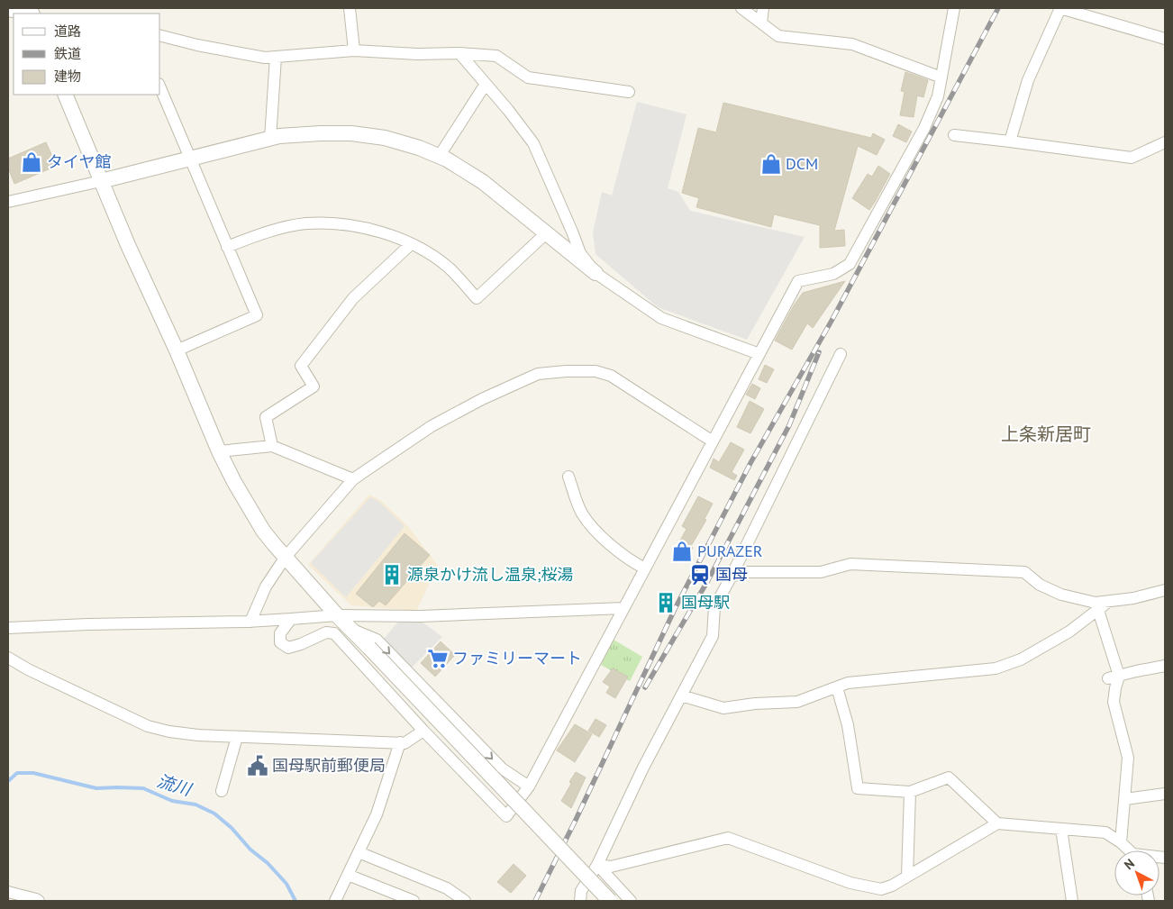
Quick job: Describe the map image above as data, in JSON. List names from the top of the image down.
{
  "districts": ["上条新居町"],
  "water": ["流川"],
  "places": {
    "shop": ["タイヤ館", "DCM", "PURAZER"],
    "building": ["源泉かけ流し温泉;桜湯", "国母駅"],
    "station": ["国母"],
    "supermarket": ["ファミリーマート"],
    "public building": ["国母駅前郵便局"]
  },
  "legend": ["道路", "鉄道", "建物"],
  "north": "top left"
}
